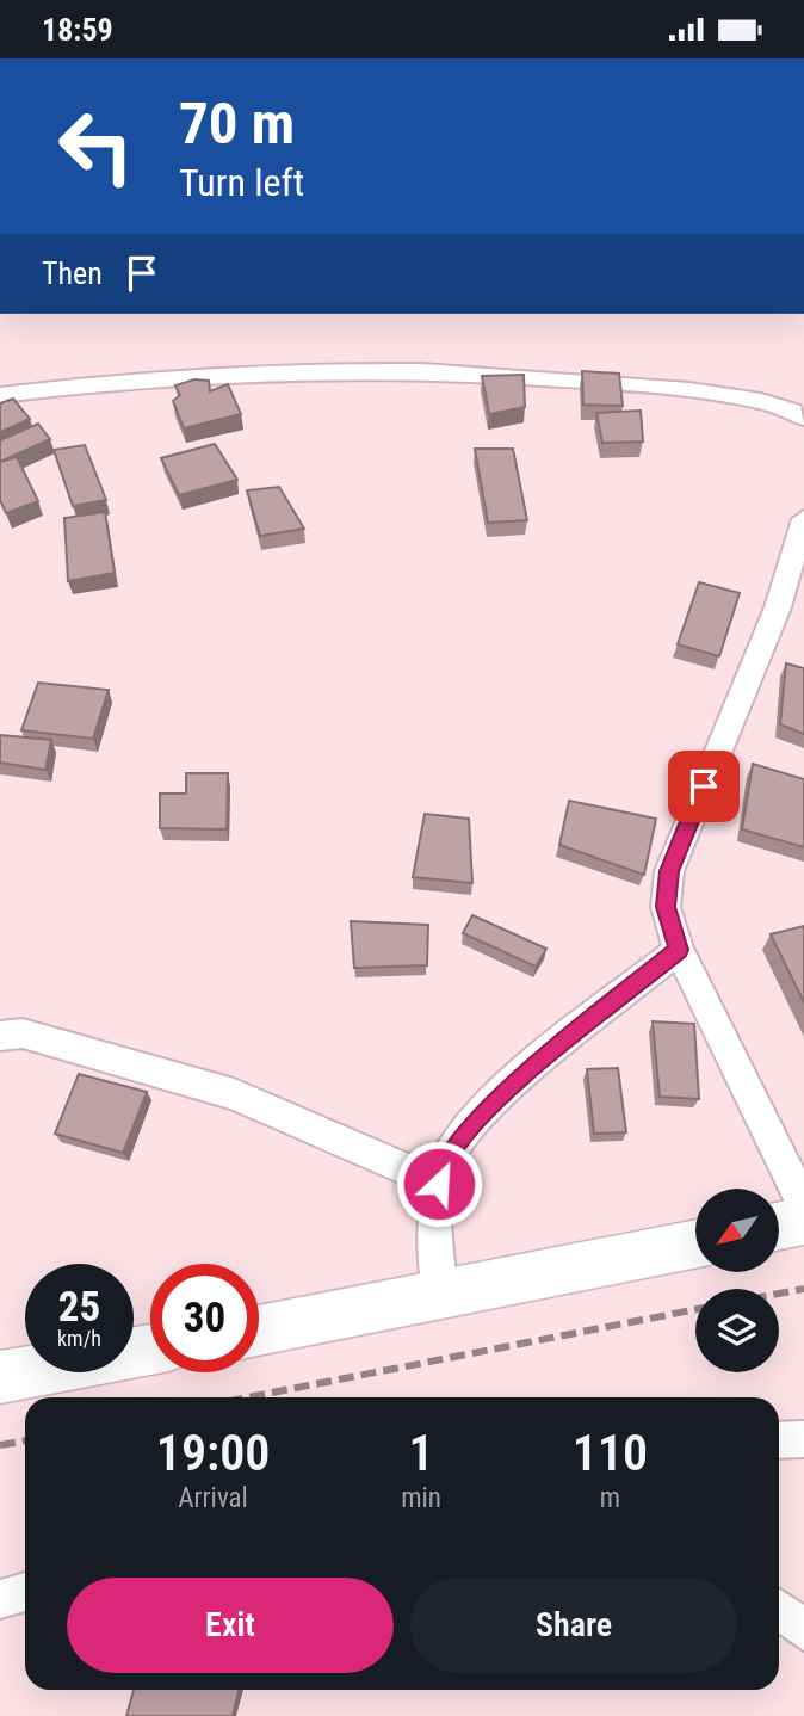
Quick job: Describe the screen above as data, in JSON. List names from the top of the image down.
{
  "north": "bottom left",
  "page": {
    "status": "18:59",
    "turn": ["70 m", "Turn left"],
    "then": "Then",
    "speed": "25 km/h",
    "limit": "30",
    "eta": [
      "19:00",
      "Arrival",
      "1",
      "min",
      "110",
      "m"
    ],
    "buttons": ["Exit", "Share"]
  }
}
